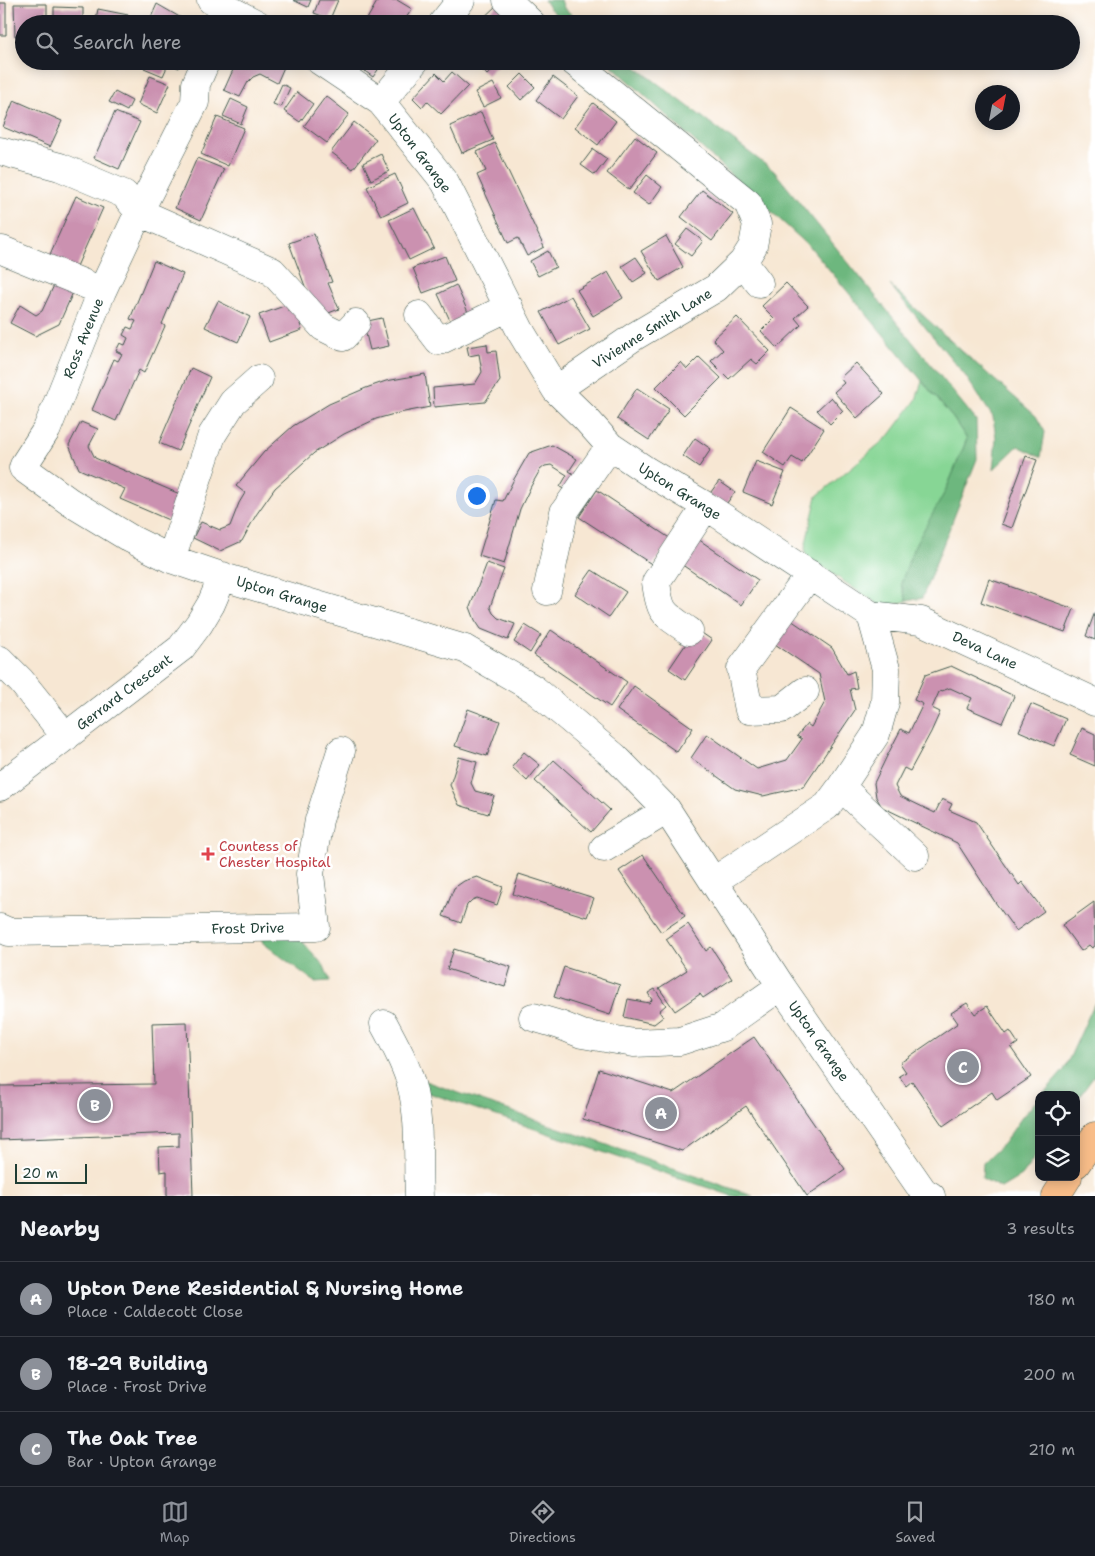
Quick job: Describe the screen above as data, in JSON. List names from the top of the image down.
{
  "streets": {
    "street": [
      "Upton Grange",
      "Vivienne Smith Lane",
      "Ross Avenue",
      "Deva Lane",
      "Gerrard Crescent",
      "Frost Drive"
    ]
  },
  "crossings": [
    ["Upton Grange", "Vivienne Smith Lane"],
    ["Upton Grange", "Ross Avenue"],
    ["Upton Grange", "Deva Lane"],
    ["Upton Grange", "Gerrard Crescent"]
  ],
  "places": {
    "health": ["Countess of Chester Hospital"]
  },
  "scale_bar": "20 m",
  "north": "top right",
  "page": {
    "search": "Search here",
    "pins": ["C", "B", "A"],
    "scale": "20 m",
    "heading": ["Nearby", "3 results"],
    "list": [
      {
        "mark": "A",
        "name": "Upton Dene Residential & Nursing Home",
        "note": "Place · Caldecott Close",
        "value": "180 m"
      },
      {
        "mark": "B",
        "name": "18-29 Building",
        "note": "Place · Frost Drive",
        "value": "200 m"
      },
      {
        "mark": "C",
        "name": "The Oak Tree",
        "note": "Bar · Upton Grange",
        "value": "210 m"
      }
    ],
    "nav": ["Map", "Directions", "Saved"]
  }
}
